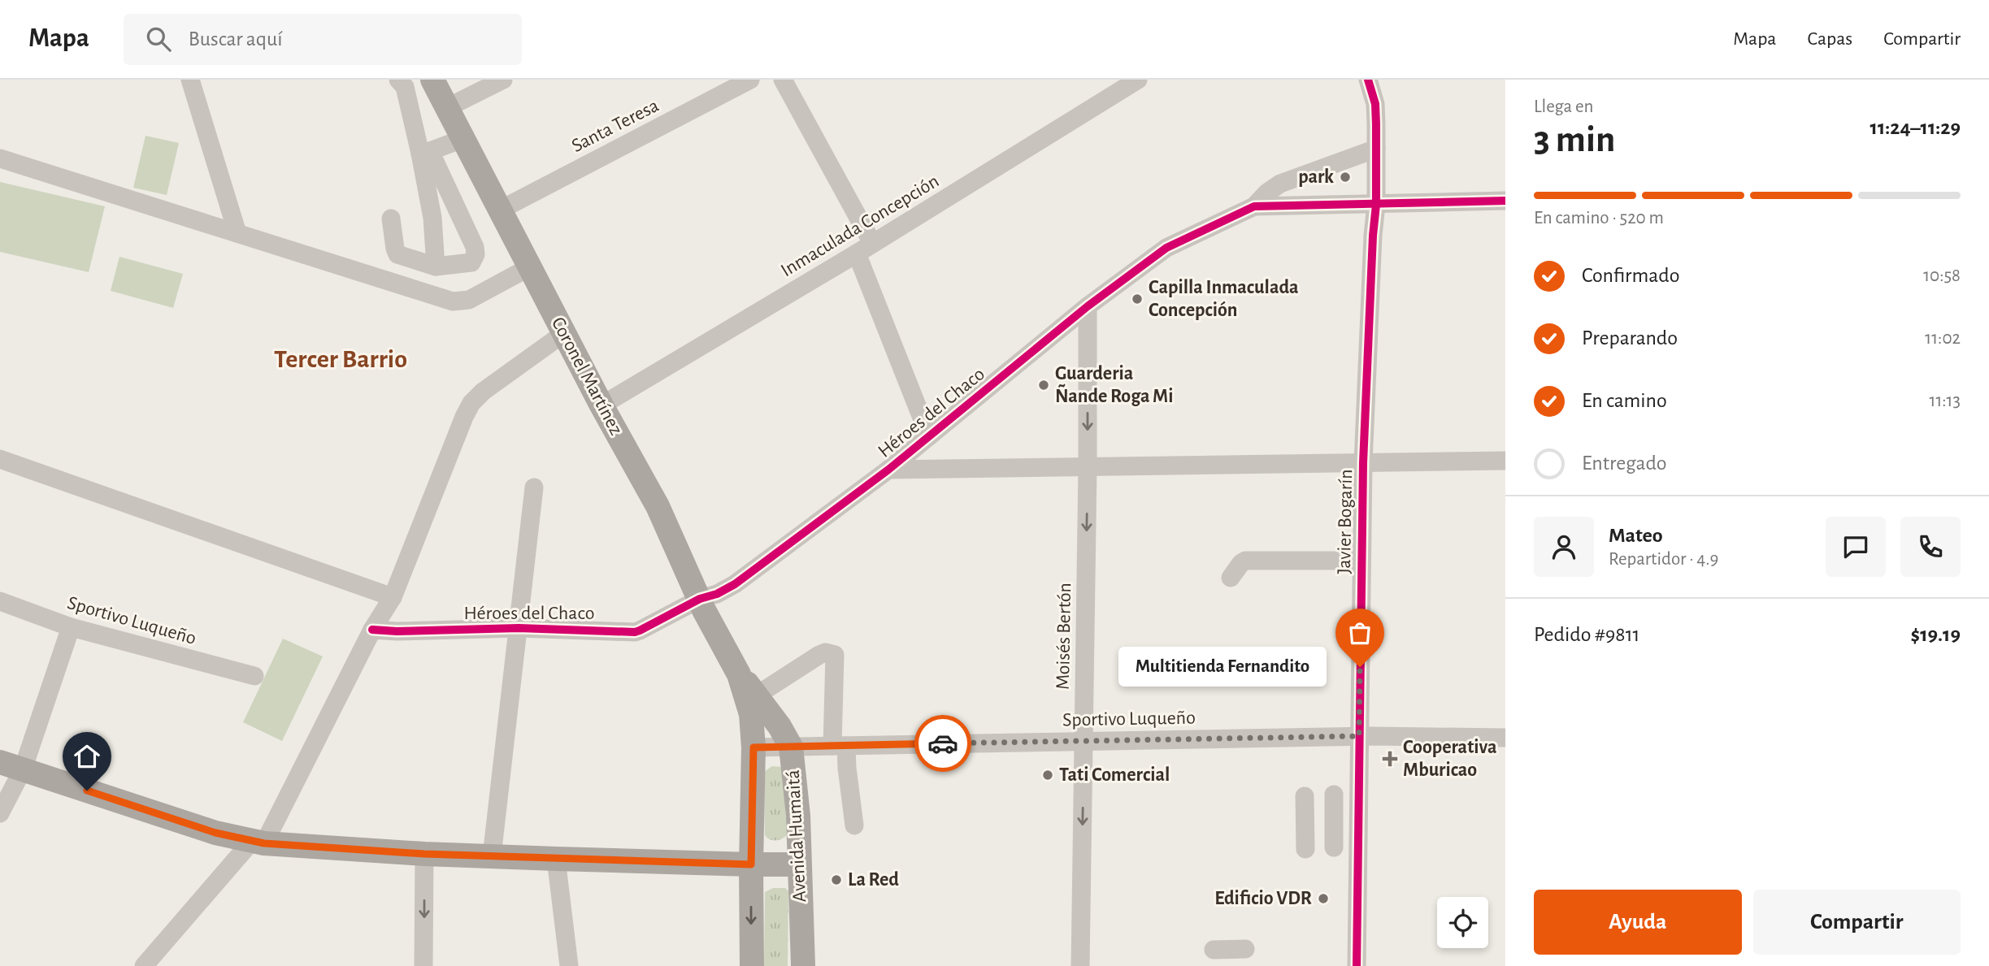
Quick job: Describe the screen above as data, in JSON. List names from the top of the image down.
{
  "streets": {
    "main road": ["Coronel Martínez", "Avenida Humaitá"],
    "street": [
      "Santa Teresa",
      "Inmaculada Concepción",
      "Héroes del Chaco",
      "Javier Bogarín",
      "Sportivo Luqueño",
      "Moisés Bertón"
    ]
  },
  "crossings": [
    ["Santa Teresa", "Coronel Martínez"],
    ["Inmaculada Concepción", "Coronel Martínez"],
    ["Coronel Martínez", "Héroes del Chaco"],
    ["Coronel Martínez", "Avenida Humaitá"],
    ["Héroes del Chaco", "Javier Bogarín"],
    ["Héroes del Chaco", "Moisés Bertón"],
    ["Javier Bogarín", "Sportivo Luqueño"],
    ["Sportivo Luqueño", "Moisés Bertón"],
    ["Sportivo Luqueño", "Avenida Humaitá"]
  ],
  "one_way": ["Moisés Bertón"],
  "districts": ["Tercer Barrio"],
  "places": {
    "other": [
      "park",
      "Capilla Inmaculada Concepción",
      "Guarderia Ñande Roga Mi",
      "Multitienda Fernandito",
      "Tati Comercial",
      "La Red",
      "Edificio VDR"
    ],
    "health": ["Cooperativa Mburicao"]
  },
  "page": {
    "header": "Mapa",
    "search": "Buscar aquí",
    "nav": ["Mapa", "Capas", "Compartir"],
    "heading": ["3 min", "Llega en", "11:24–11:29"],
    "panel": [
      "Mateo",
      "Repartidor · 4.9",
      "Pedido #9811",
      "$19.19"
    ],
    "bar": "En camino · 520 m",
    "list": [
      ["Confirmado", "10:58"],
      ["Preparando", "11:02"],
      ["En camino", "11:13"],
      "Entregado"
    ],
    "bubble": "Multitienda Fernandito",
    "buttons": ["Ayuda", "Compartir"]
  }
}
